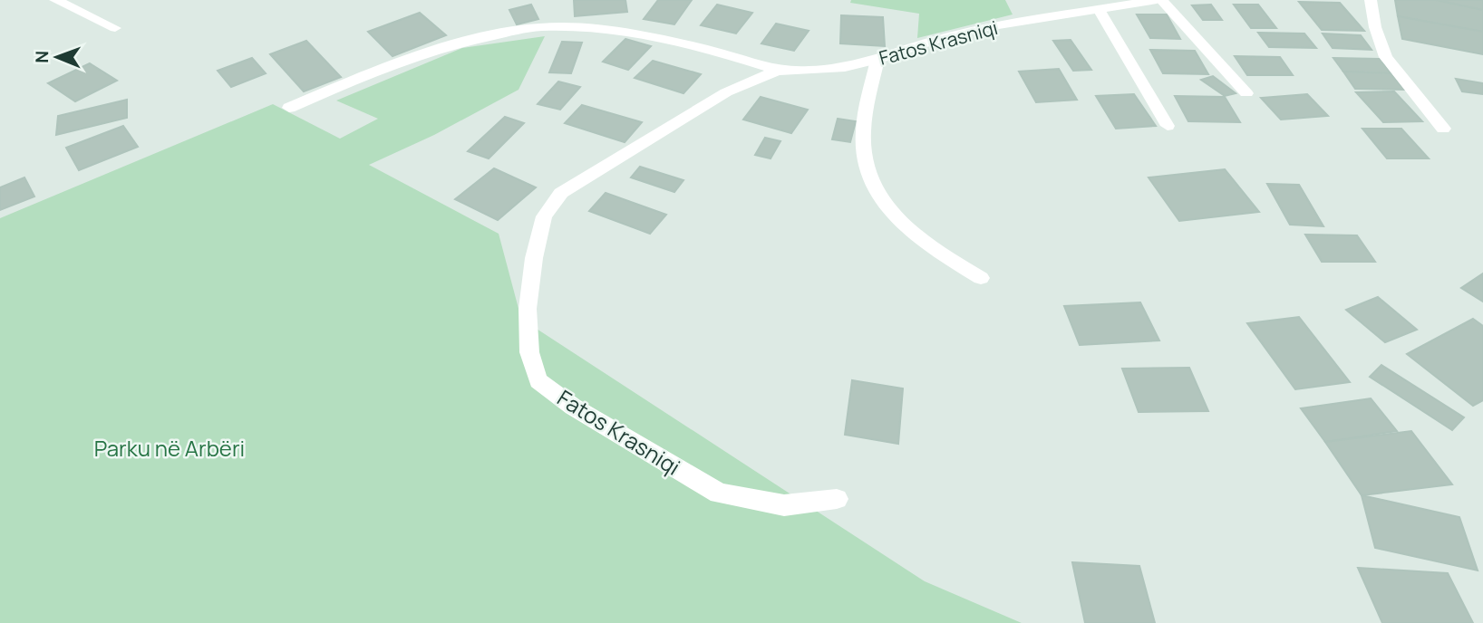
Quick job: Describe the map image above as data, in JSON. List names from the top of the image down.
{
  "streets": {
    "street": ["Fatos Krasniqi"]
  },
  "parks": ["Parku në Arbëri"],
  "north": "left"
}
